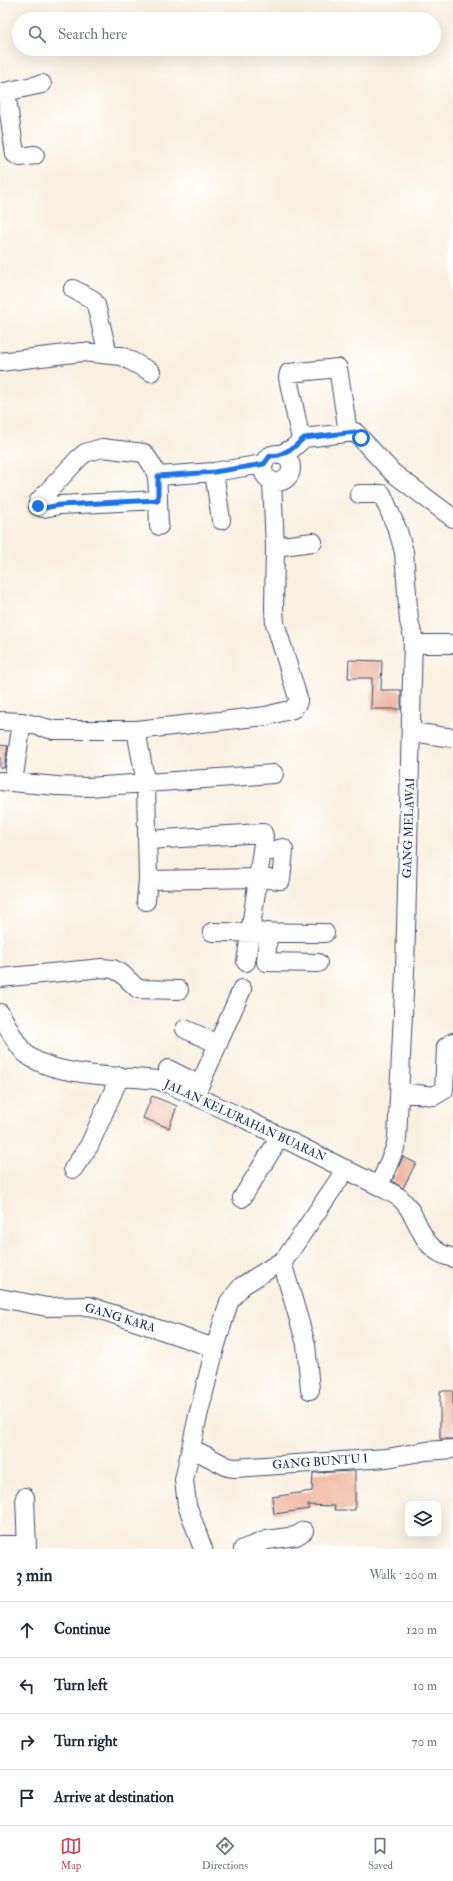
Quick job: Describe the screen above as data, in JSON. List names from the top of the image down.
{
  "streets": {
    "street": [
      "GANG MELAWAI",
      "JALAN KELURAHAN BUARAN",
      "GANG KARA",
      "GANG BUNTU I"
    ]
  },
  "crossings": [
    ["GANG MELAWAI", "JALAN KELURAHAN BUARAN"]
  ],
  "page": {
    "search": "Search here",
    "heading": ["3 min", "Walk · 200 m"],
    "list": [
      ["Continue", "120 m"],
      ["Turn left", "10 m"],
      ["Turn right", "70 m"],
      "Arrive at destination"
    ],
    "nav": ["Map", "Directions", "Saved"]
  }
}
